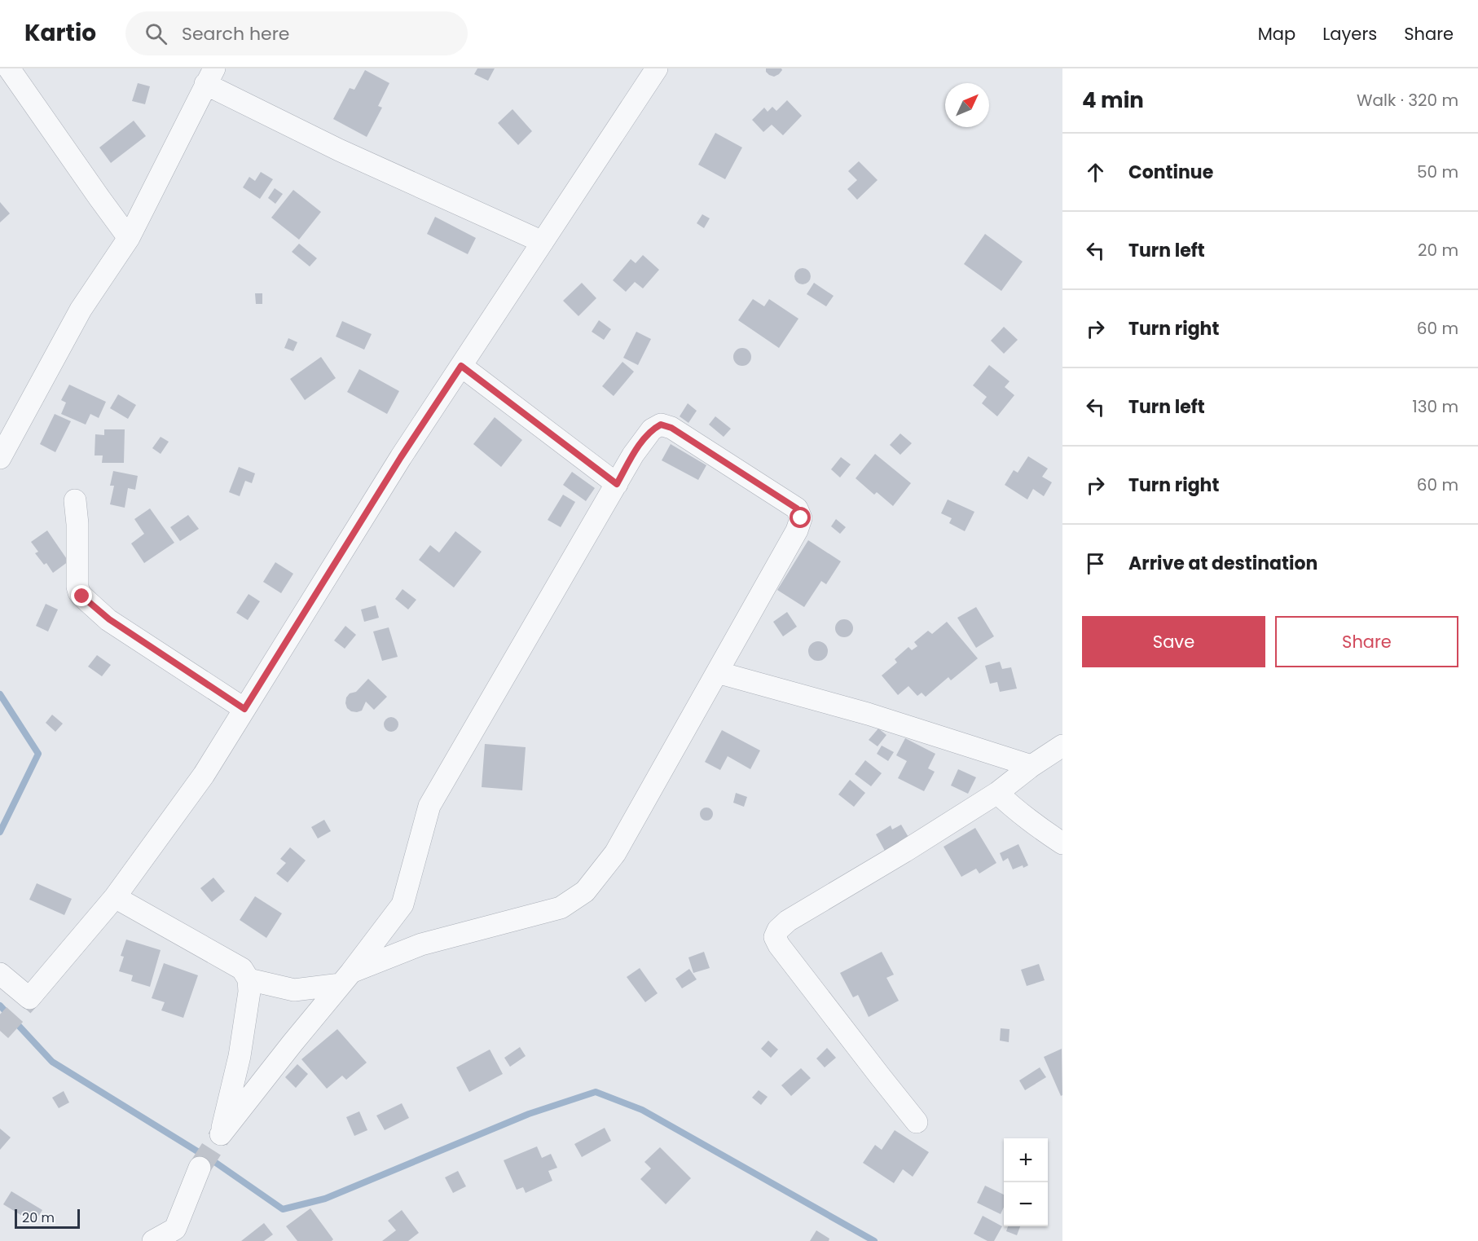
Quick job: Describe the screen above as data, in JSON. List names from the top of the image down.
{
  "scale_bar": "20 m",
  "north": "top right",
  "page": {
    "header": "Kartio",
    "search": "Search here",
    "nav": ["Map", "Layers", "Share"],
    "heading": ["4 min", "Walk · 320 m"],
    "list": [
      ["Continue", "50 m"],
      ["Turn left", "20 m"],
      ["Turn right", "60 m"],
      ["Turn left", "130 m"],
      ["Turn right", "60 m"],
      "Arrive at destination"
    ],
    "buttons": ["Save", "Share"],
    "map_buttons": ["+", "−"],
    "scale": "20 m"
  }
}
